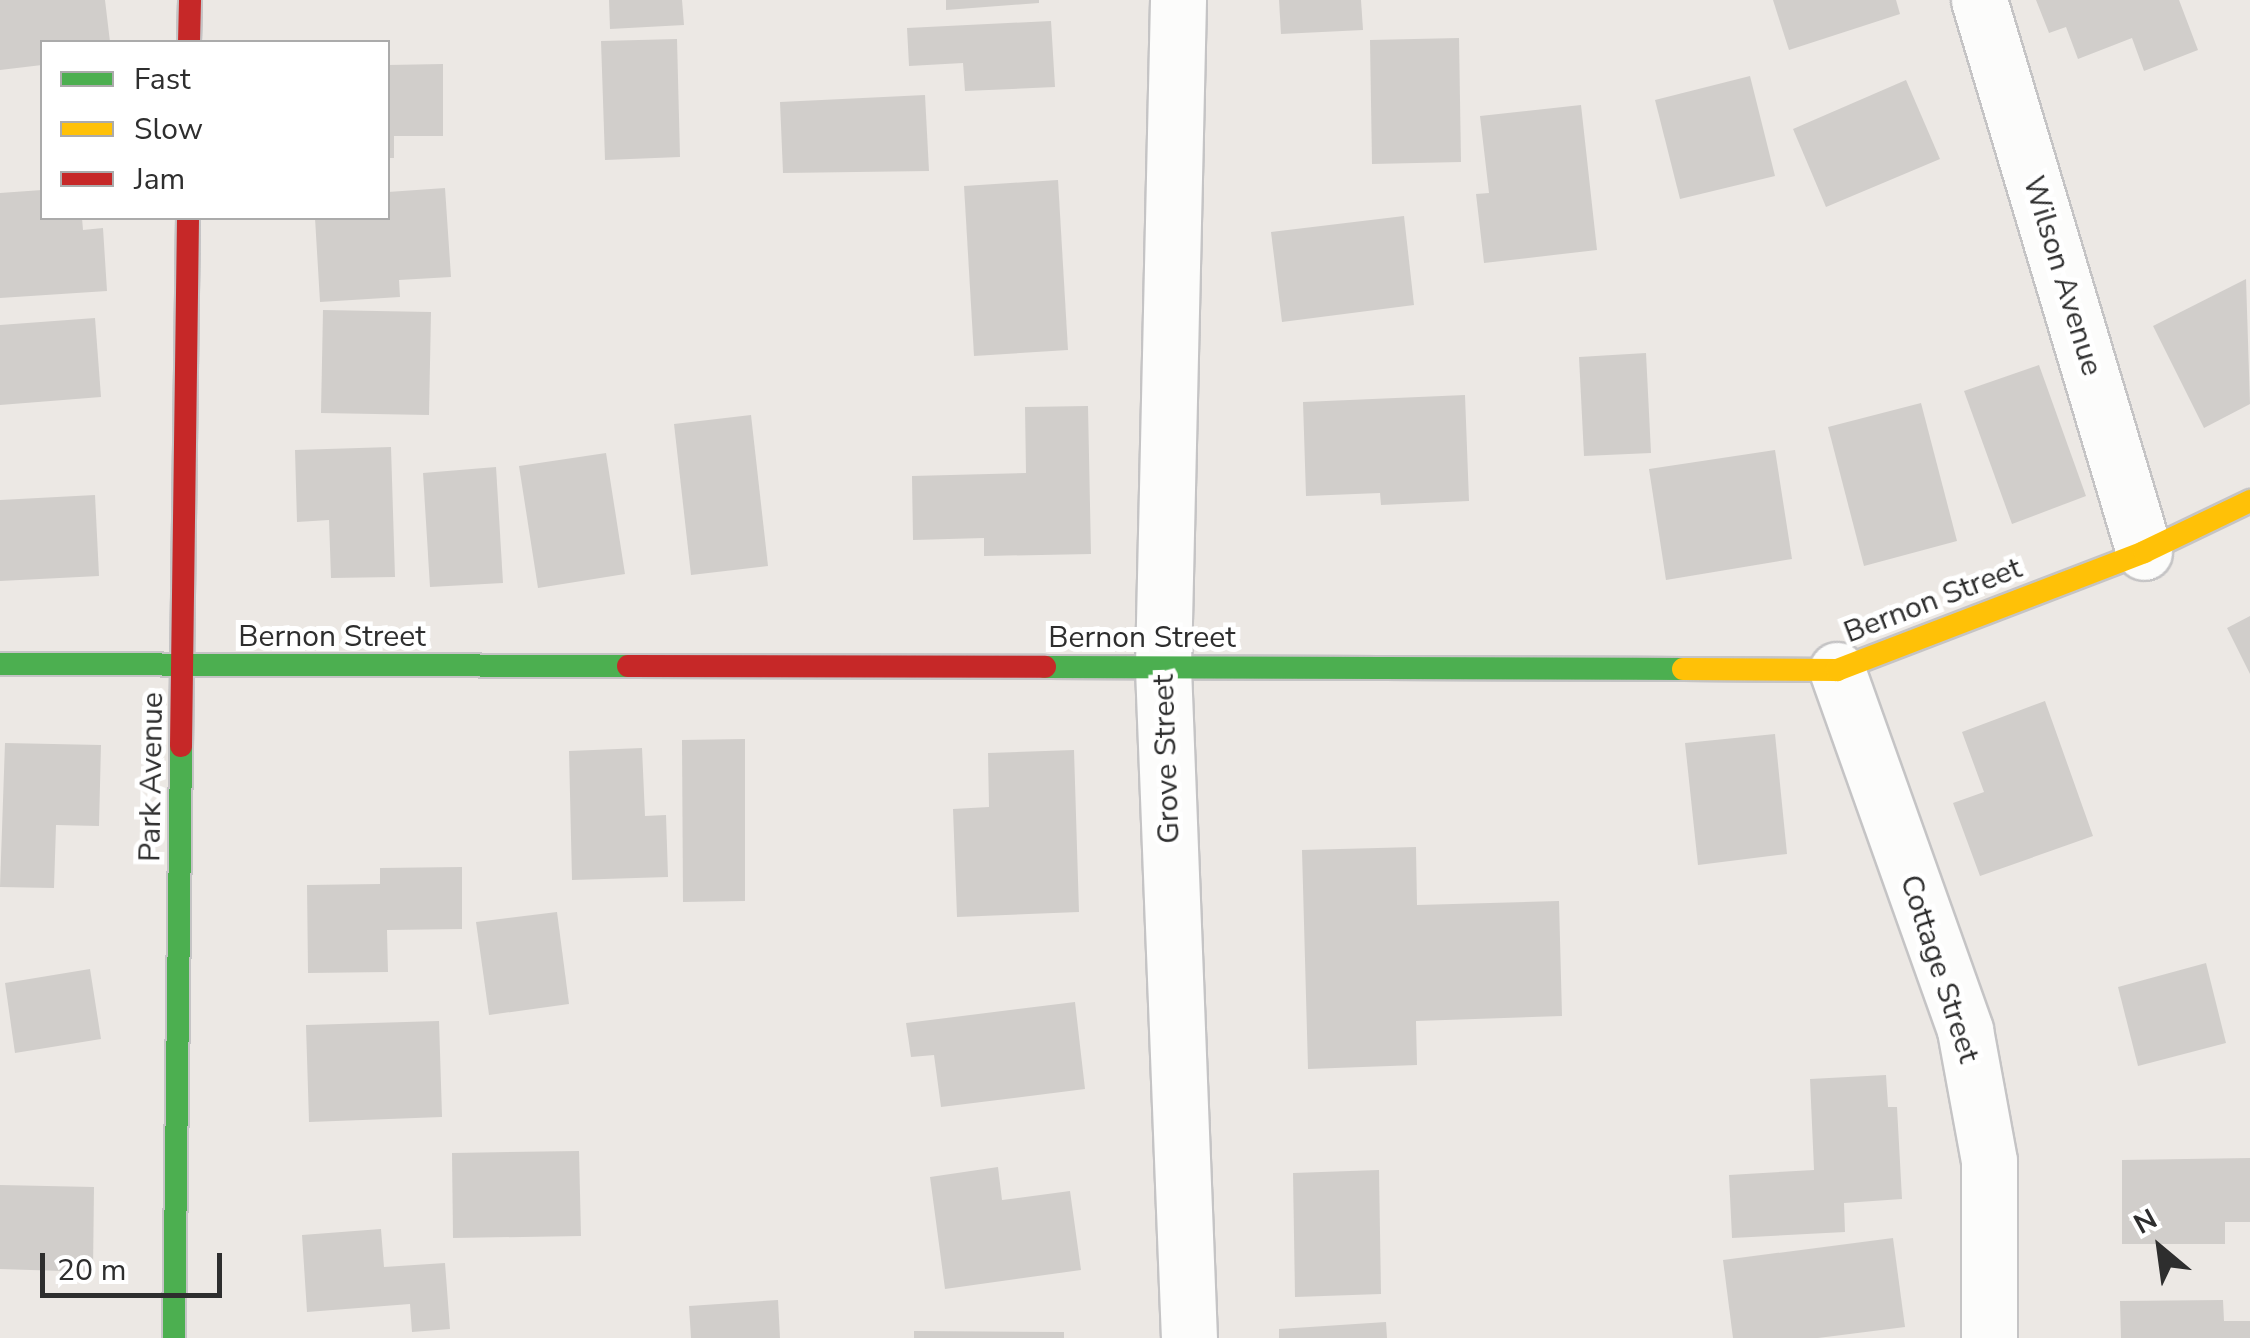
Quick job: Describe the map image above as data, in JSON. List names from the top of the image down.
{
  "streets": {
    "street": [
      "Wilson Avenue",
      "Bernon Street",
      "Grove Street",
      "Park Avenue",
      "Cottage Street"
    ]
  },
  "crossings": [
    ["Wilson Avenue", "Bernon Street"],
    ["Bernon Street", "Grove Street"],
    ["Bernon Street", "Park Avenue"],
    ["Bernon Street", "Cottage Street"]
  ],
  "legend": ["Fast", "Slow", "Jam"],
  "scale_bar": "20 m",
  "north": "top left"
}
